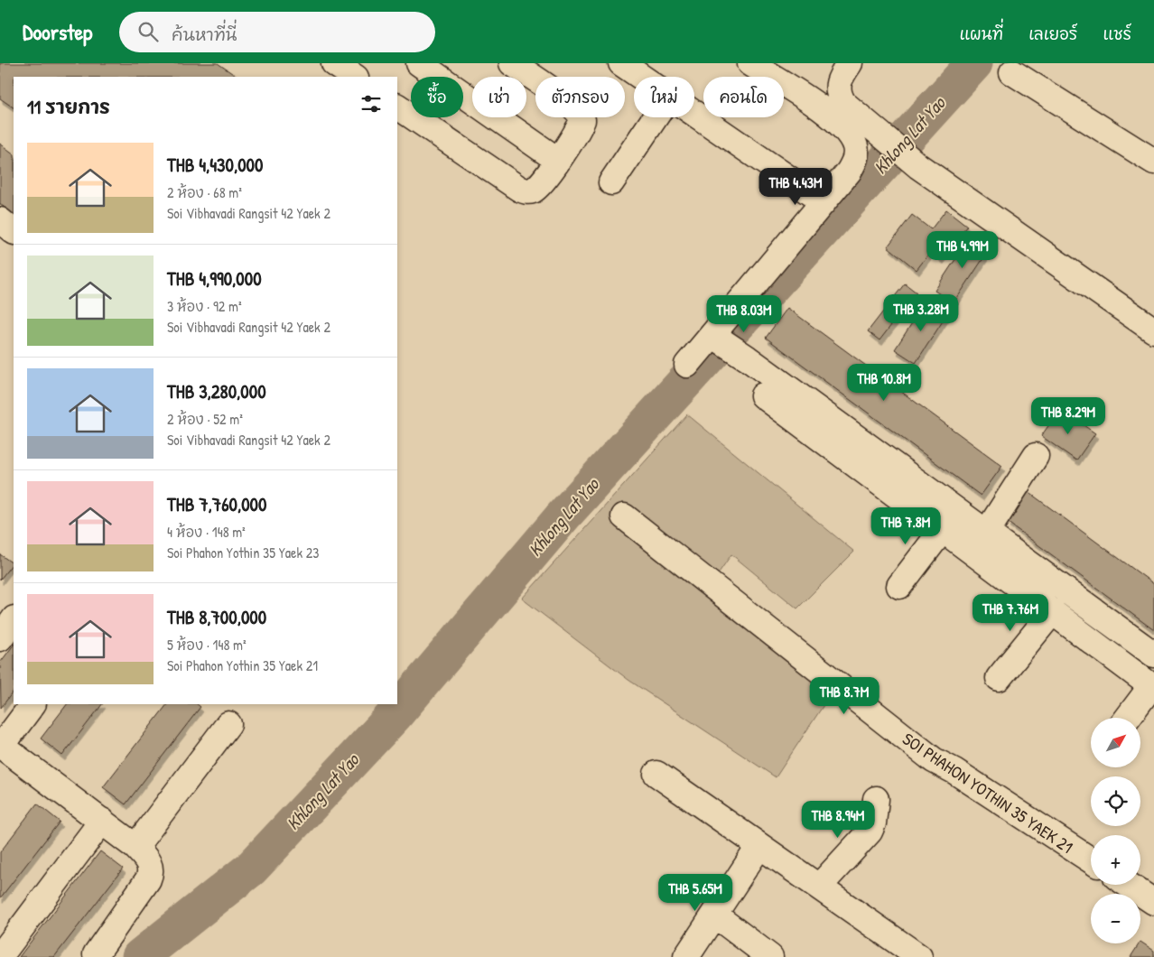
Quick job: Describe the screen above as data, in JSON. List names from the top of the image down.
{
  "streets": {
    "street": ["SOI PHAHON YOTHIN 35 YAEK 21"]
  },
  "water": ["Khlong Lat Yao"],
  "north": "top right",
  "page": {
    "header": "Doorstep",
    "search": "ค้นหาที่นี่",
    "nav": ["แผนที่", "เลเยอร์", "แชร์"],
    "chip": [
      "ซื้อ",
      "เช่า",
      "ตัวกรอง",
      "ใหม่",
      "คอนโด"
    ],
    "heading": "11 รายการ",
    "list": [
      {
        "name": "THB 4,430,000",
        "note": "2 ห้อง · 68 m² · Soi Vibhavadi Rangsit 42 Yaek 2"
      },
      {
        "name": "THB 4,990,000",
        "note": "3 ห้อง · 92 m² · Soi Vibhavadi Rangsit 42 Yaek 2"
      },
      {
        "name": "THB 3,280,000",
        "note": "2 ห้อง · 52 m² · Soi Vibhavadi Rangsit 42 Yaek 2"
      },
      {
        "name": "THB 7,760,000",
        "note": "4 ห้อง · 148 m² · Soi Phahon Yothin 35 Yaek 23"
      },
      {
        "name": "THB 8,700,000",
        "note": "5 ห้อง · 148 m² · Soi Phahon Yothin 35 Yaek 21"
      }
    ],
    "price": [
      "THB 4.43M",
      "THB 4.99M",
      "THB 3.28M",
      "THB 8.03M",
      "THB 10.8M",
      "THB 8.29M",
      "THB 7.8M",
      "THB 7.76M",
      "THB 8.7M",
      "THB 8.94M",
      "THB 5.65M"
    ],
    "map_buttons": ["+", "−"]
  }
}
